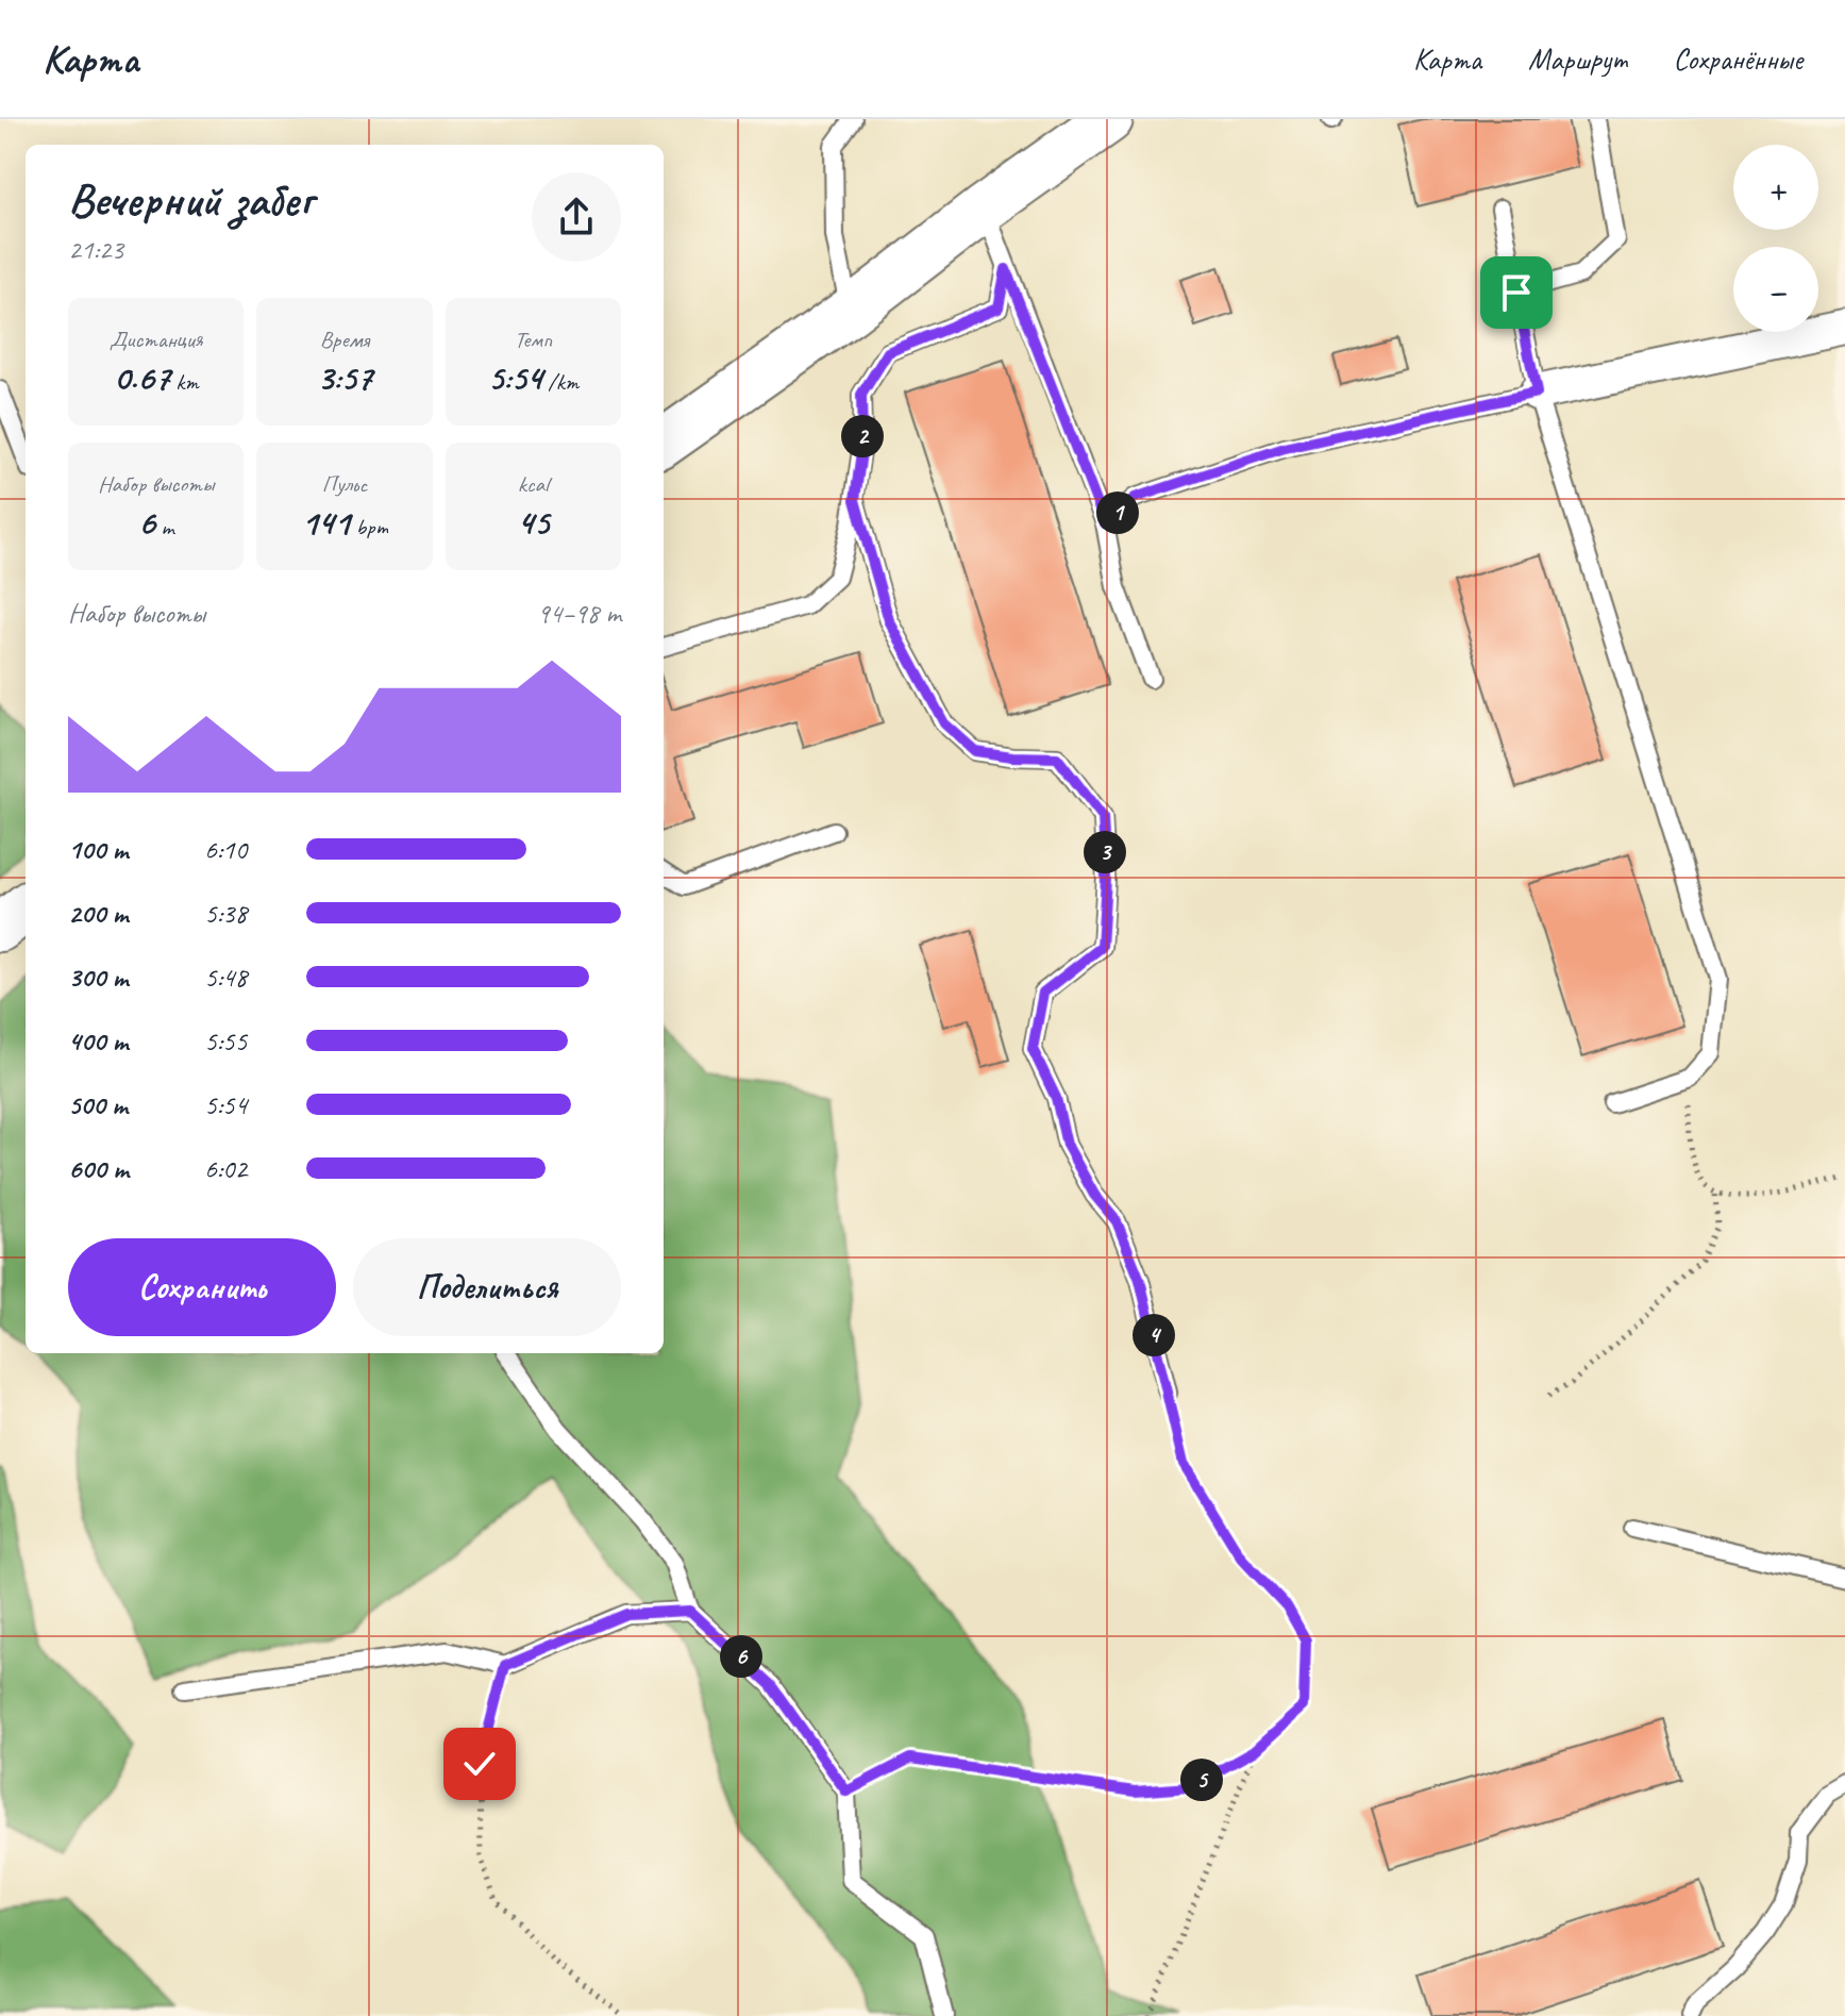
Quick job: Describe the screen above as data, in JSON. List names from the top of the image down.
{
  "page": {
    "header": "Карта",
    "nav": ["Карта", "Маршрут", "Сохранённые"],
    "map_buttons": ["+", "−"],
    "heading": ["Вечерний забег", "21:23"],
    "stats": [
      ["Дистанция", "0.67 km"],
      ["Время", "3:57"],
      ["Темп", "5:54 /km"],
      ["Набор высоты", "6 m"],
      ["Пульс", "141 bpm"],
      ["kcal", "45"]
    ],
    "pins": [
      "2",
      "1",
      "3",
      "4",
      "6",
      "5"
    ],
    "chart": ["Набор высоты", "94–98 m"],
    "list": [
      {
        "name": "100 m",
        "note": "6:10"
      },
      {
        "name": "200 m",
        "note": "5:38"
      },
      {
        "name": "300 m",
        "note": "5:48"
      },
      {
        "name": "400 m",
        "note": "5:55"
      },
      {
        "name": "500 m",
        "note": "5:54"
      },
      {
        "name": "600 m",
        "note": "6:02"
      }
    ],
    "buttons": ["Сохранить", "Поделиться"]
  }
}
